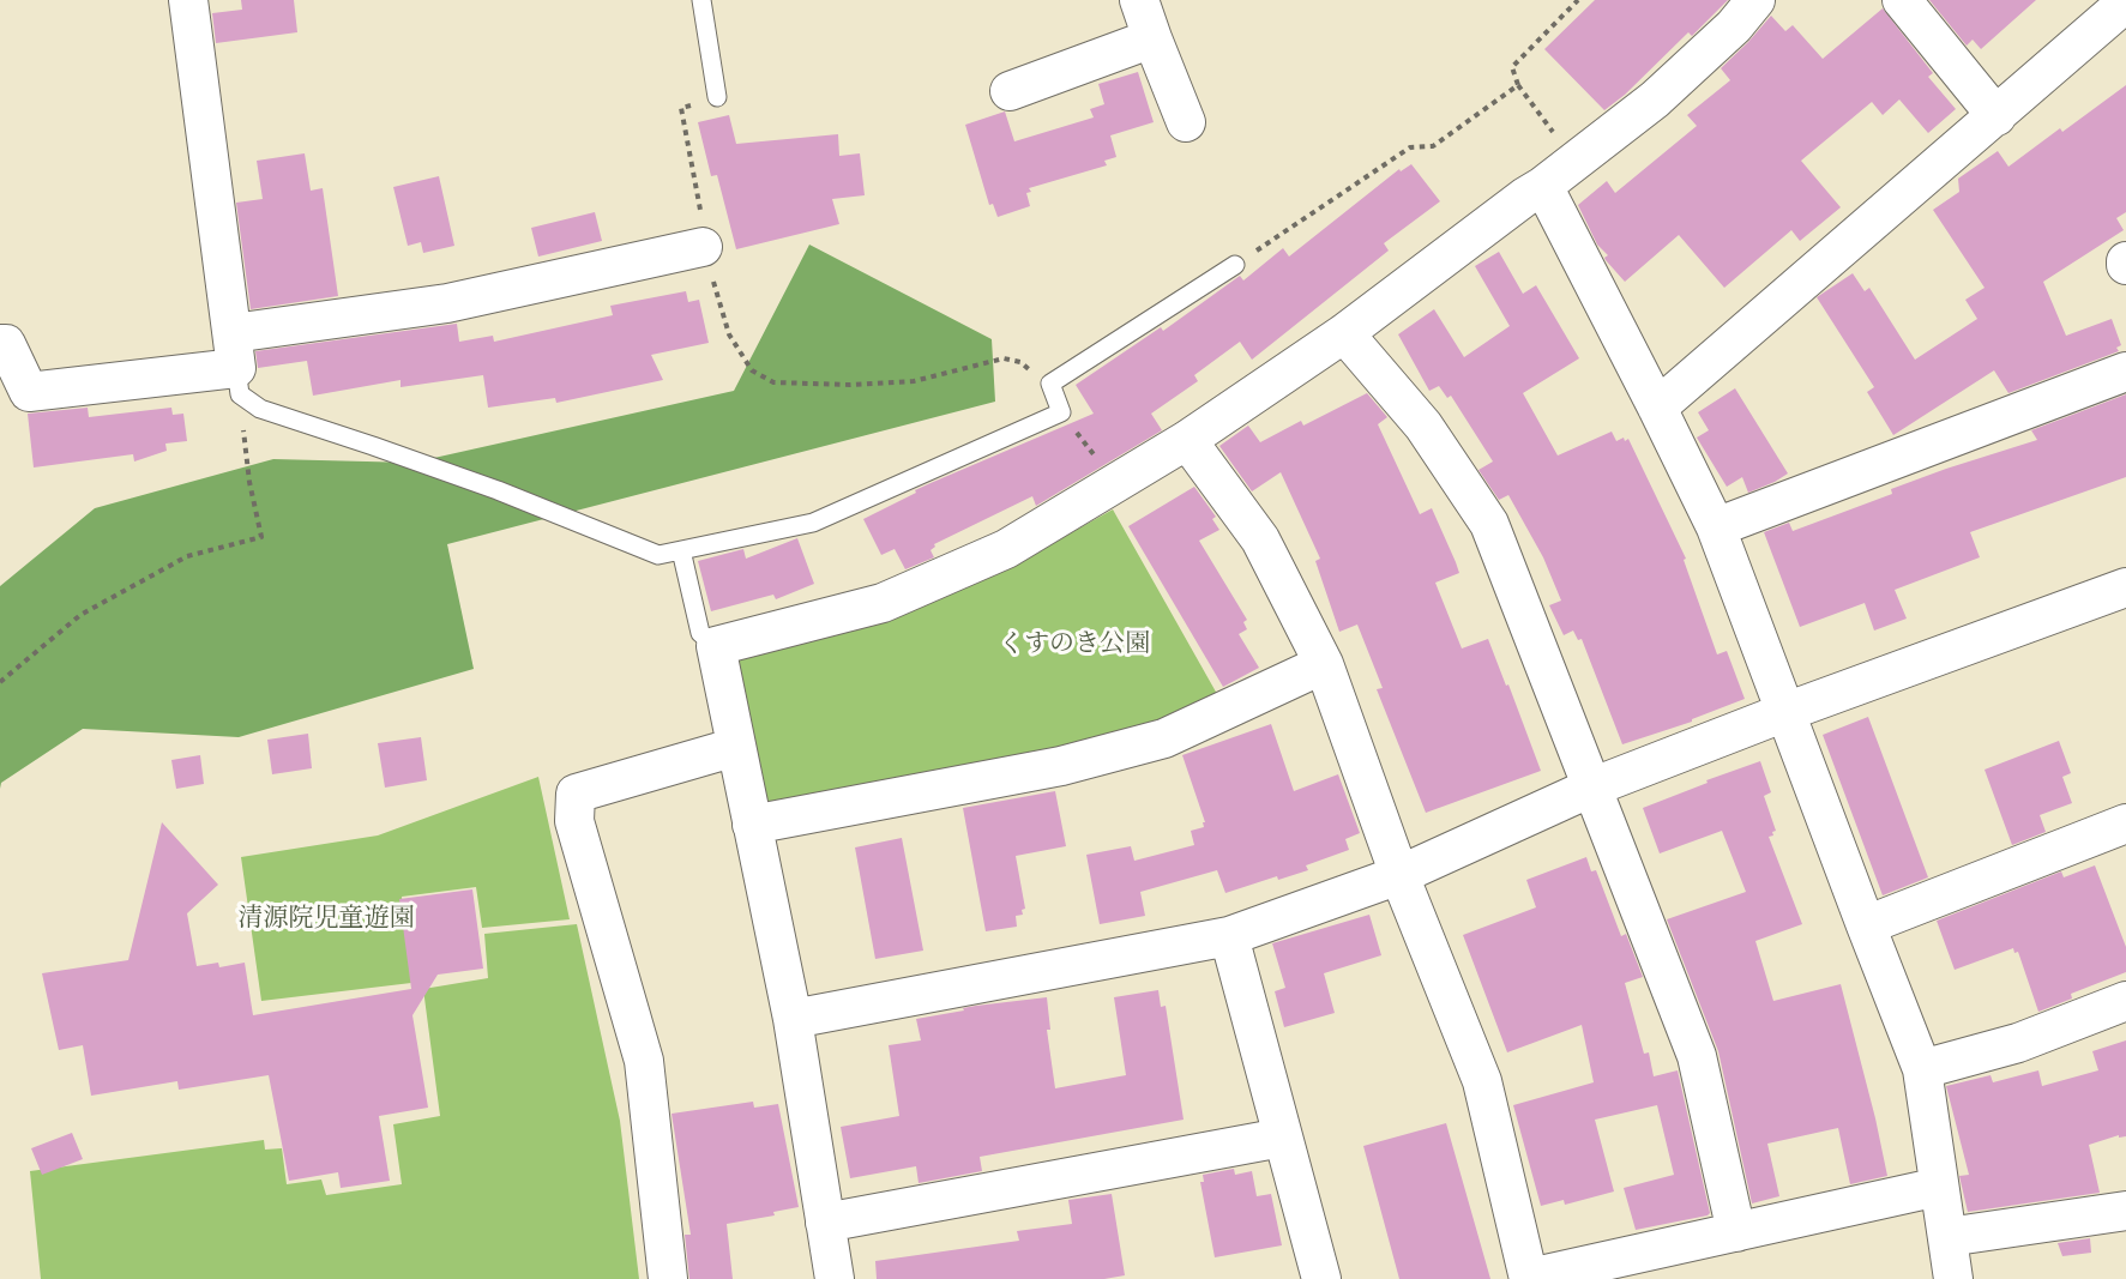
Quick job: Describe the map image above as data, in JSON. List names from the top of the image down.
{
  "parks": ["くすのき公園", "清源院児童遊園"]
}
